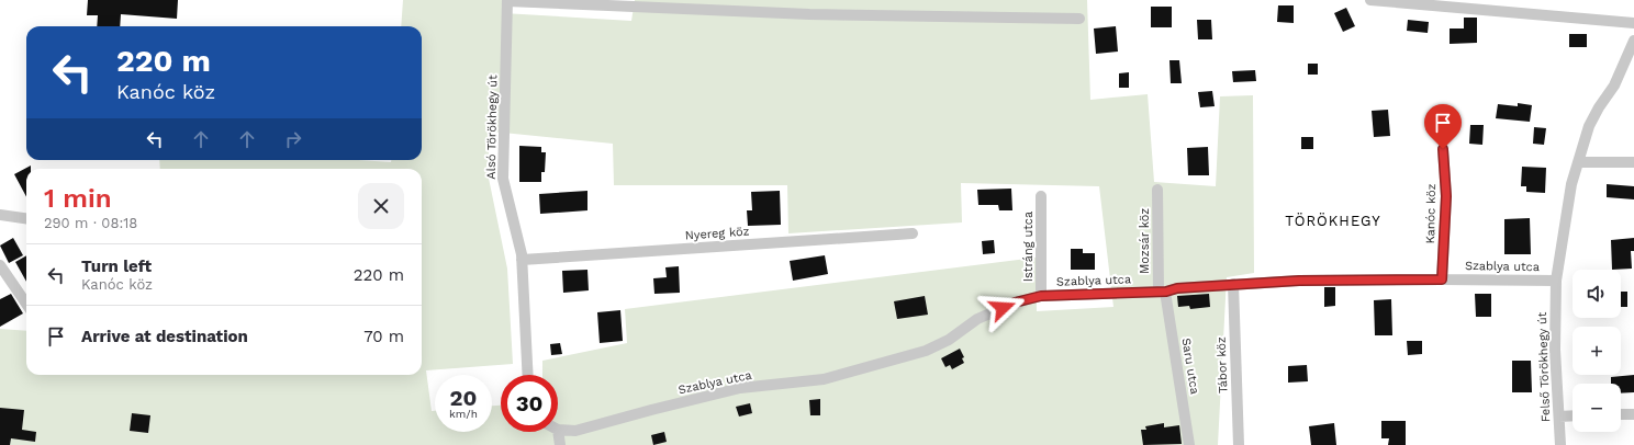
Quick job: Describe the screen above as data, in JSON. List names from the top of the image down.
{
  "streets": {
    "street": [
      "Alsó Törökhegy út",
      "Kanóc köz",
      "Nyereg köz",
      "Mozsár köz",
      "Istráng utca",
      "Szablya utca",
      "Tábor köz",
      "Saru utca",
      "Felső Törökhegy út"
    ]
  },
  "crossings": [
    ["Alsó Törökhegy út", "Nyereg köz"],
    ["Kanóc köz", "Szablya utca"],
    ["Mozsár köz", "Szablya utca"],
    ["Mozsár köz", "Saru utca"],
    ["Istráng utca", "Szablya utca"],
    ["Szablya utca", "Tábor köz"],
    ["Szablya utca", "Saru utca"],
    ["Szablya utca", "Felső Törökhegy út"]
  ],
  "districts": ["TÖRÖKHEGY"],
  "page": {
    "turn": ["220 m", "Kanóc köz"],
    "heading": ["1 min", "290 m · 08:18"],
    "list": [
      {
        "name": "Turn left",
        "note": "Kanóc köz",
        "value": "220 m"
      },
      {
        "name": "Arrive at destination",
        "value": "70 m"
      }
    ],
    "map_buttons": ["+", "−"],
    "speed": "20 km/h",
    "limit": "30"
  }
}
